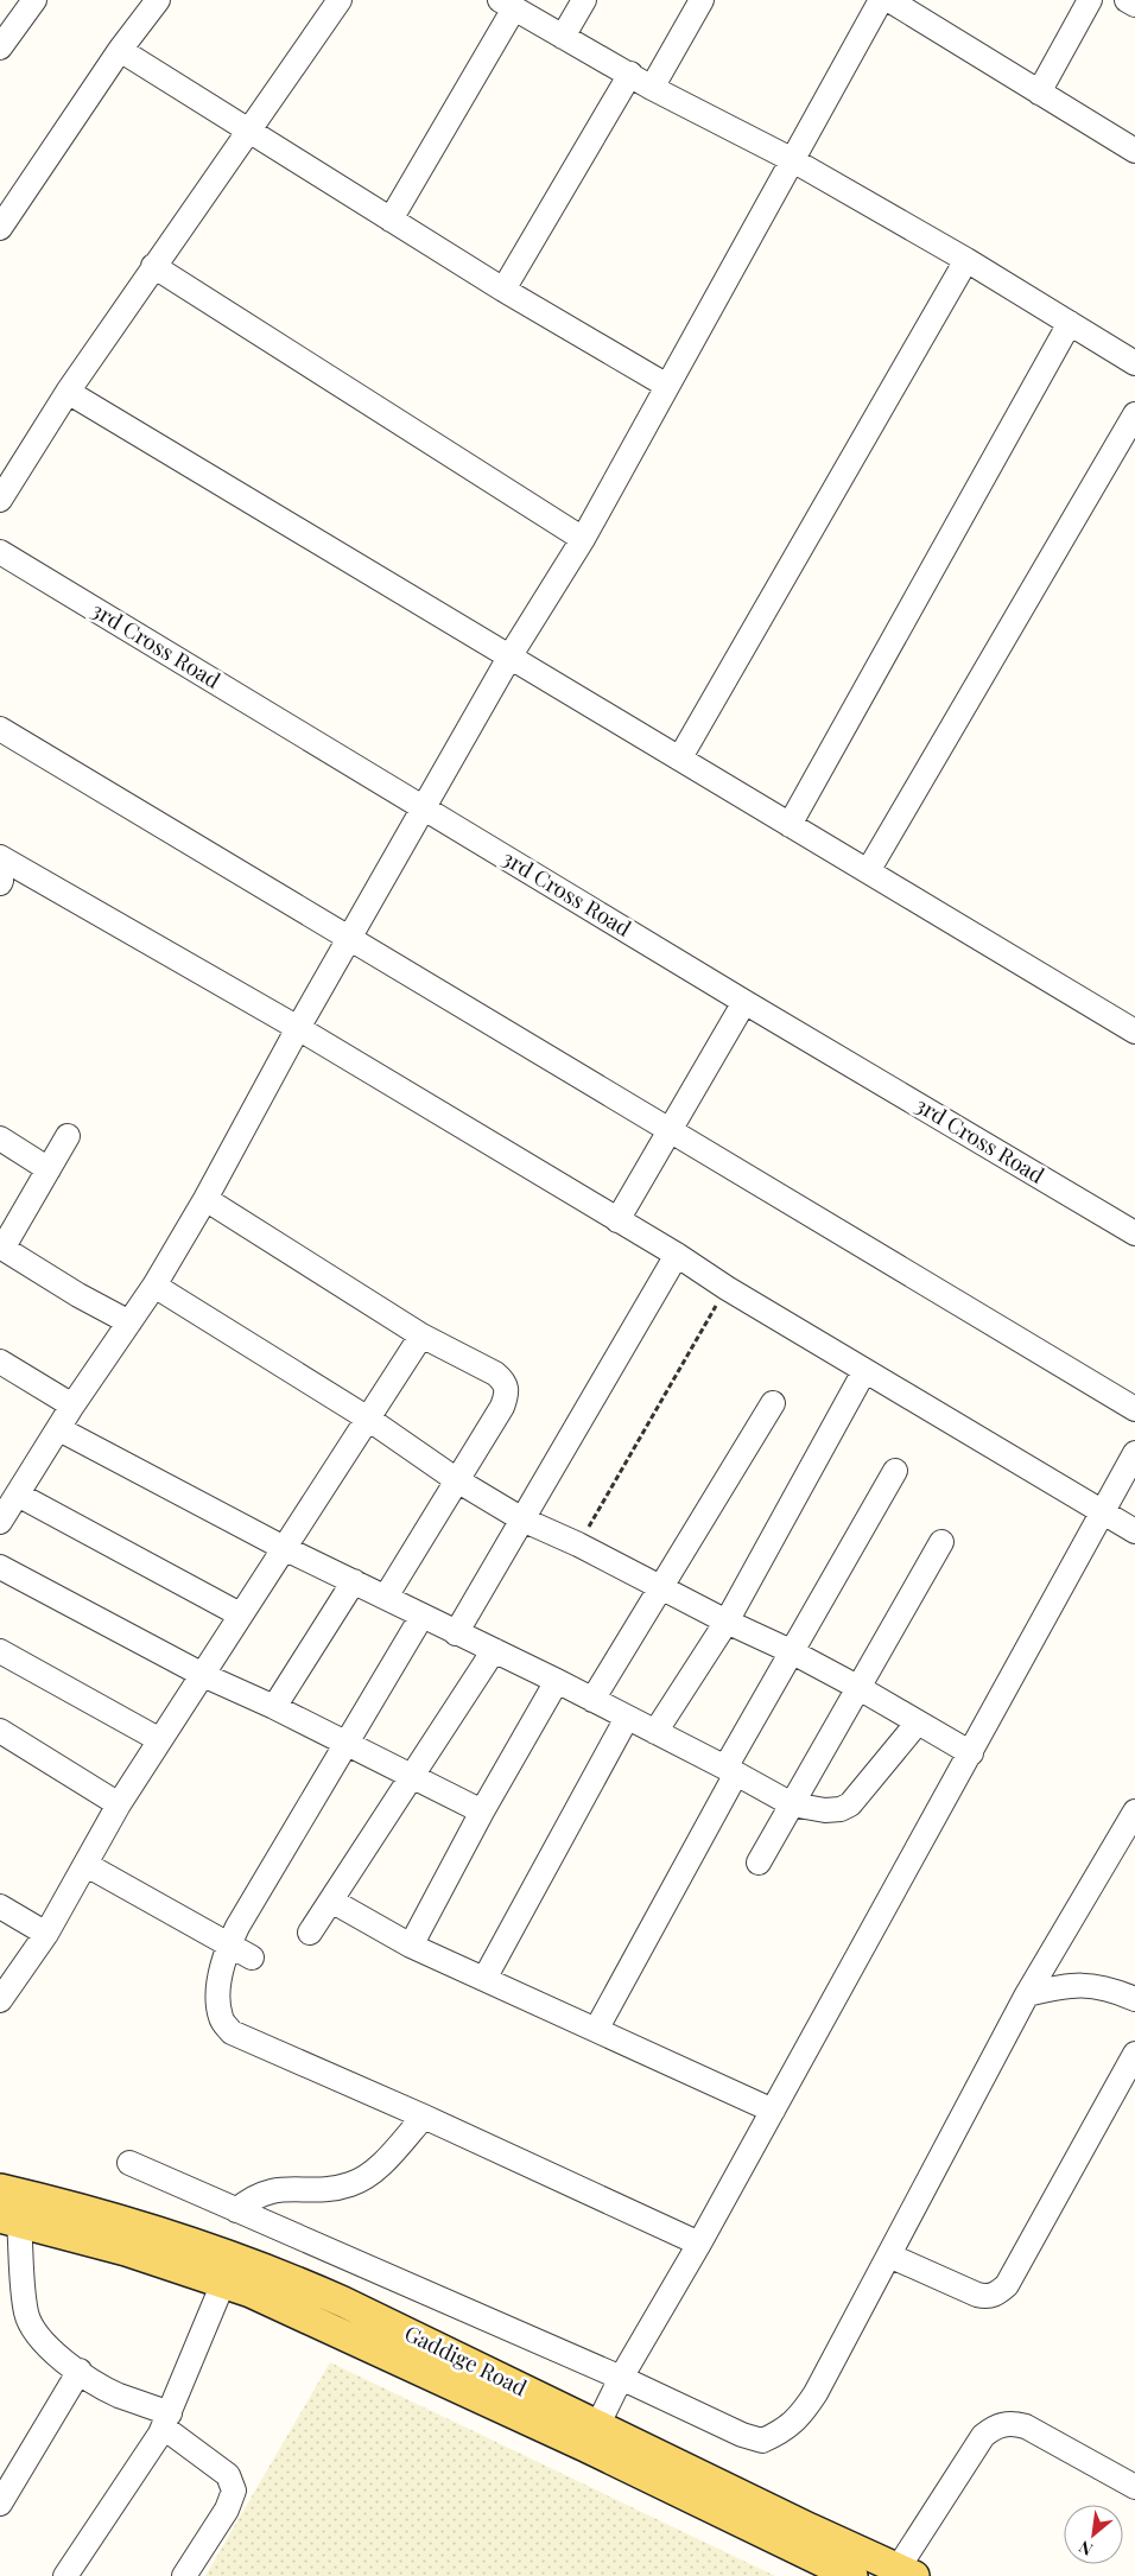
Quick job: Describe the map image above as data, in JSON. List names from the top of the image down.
{
  "streets": {
    "main road": ["Gaddige Road"],
    "street": ["3rd Cross Road"]
  },
  "north": "bottom left"
}
